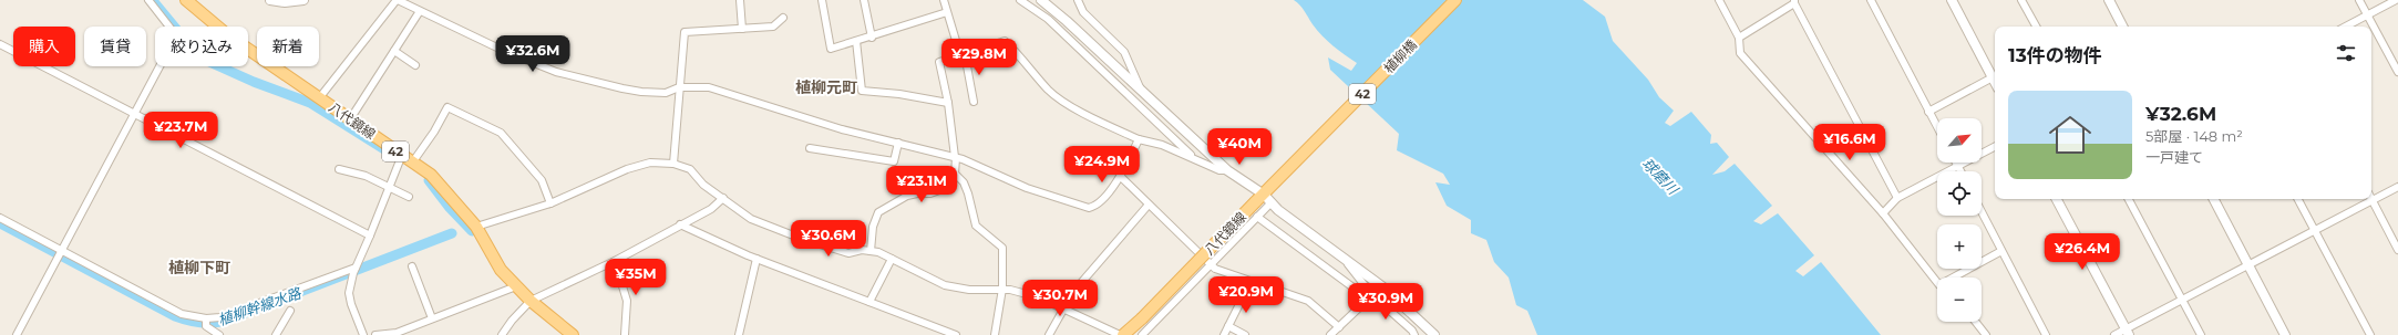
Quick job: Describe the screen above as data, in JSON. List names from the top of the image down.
{
  "streets": {
    "main road": ["植柳橋", "42", "八代鏡線"]
  },
  "crossings": [
    ["植柳橋", "八代鏡線"]
  ],
  "districts": ["植柳元町", "植柳下町"],
  "water": ["球磨川", "植柳幹線水路"],
  "north": "top right",
  "page": {
    "chip": [
      "購入",
      "賃貸",
      "絞り込み",
      "新着"
    ],
    "heading": "13件の物件",
    "price": [
      "¥32.6M",
      "¥29.8M",
      "¥23.7M",
      "¥16.6M",
      "¥40M",
      "¥24.9M",
      "¥23.1M",
      "¥30.6M",
      "¥26.4M",
      "¥35M",
      "¥20.9M",
      "¥30.7M",
      "¥30.9M"
    ],
    "list": [
      {
        "name": "¥32.6M",
        "note": "5部屋 · 148 m² · 一戸建て"
      }
    ],
    "map_buttons": ["+", "−"]
  }
}
